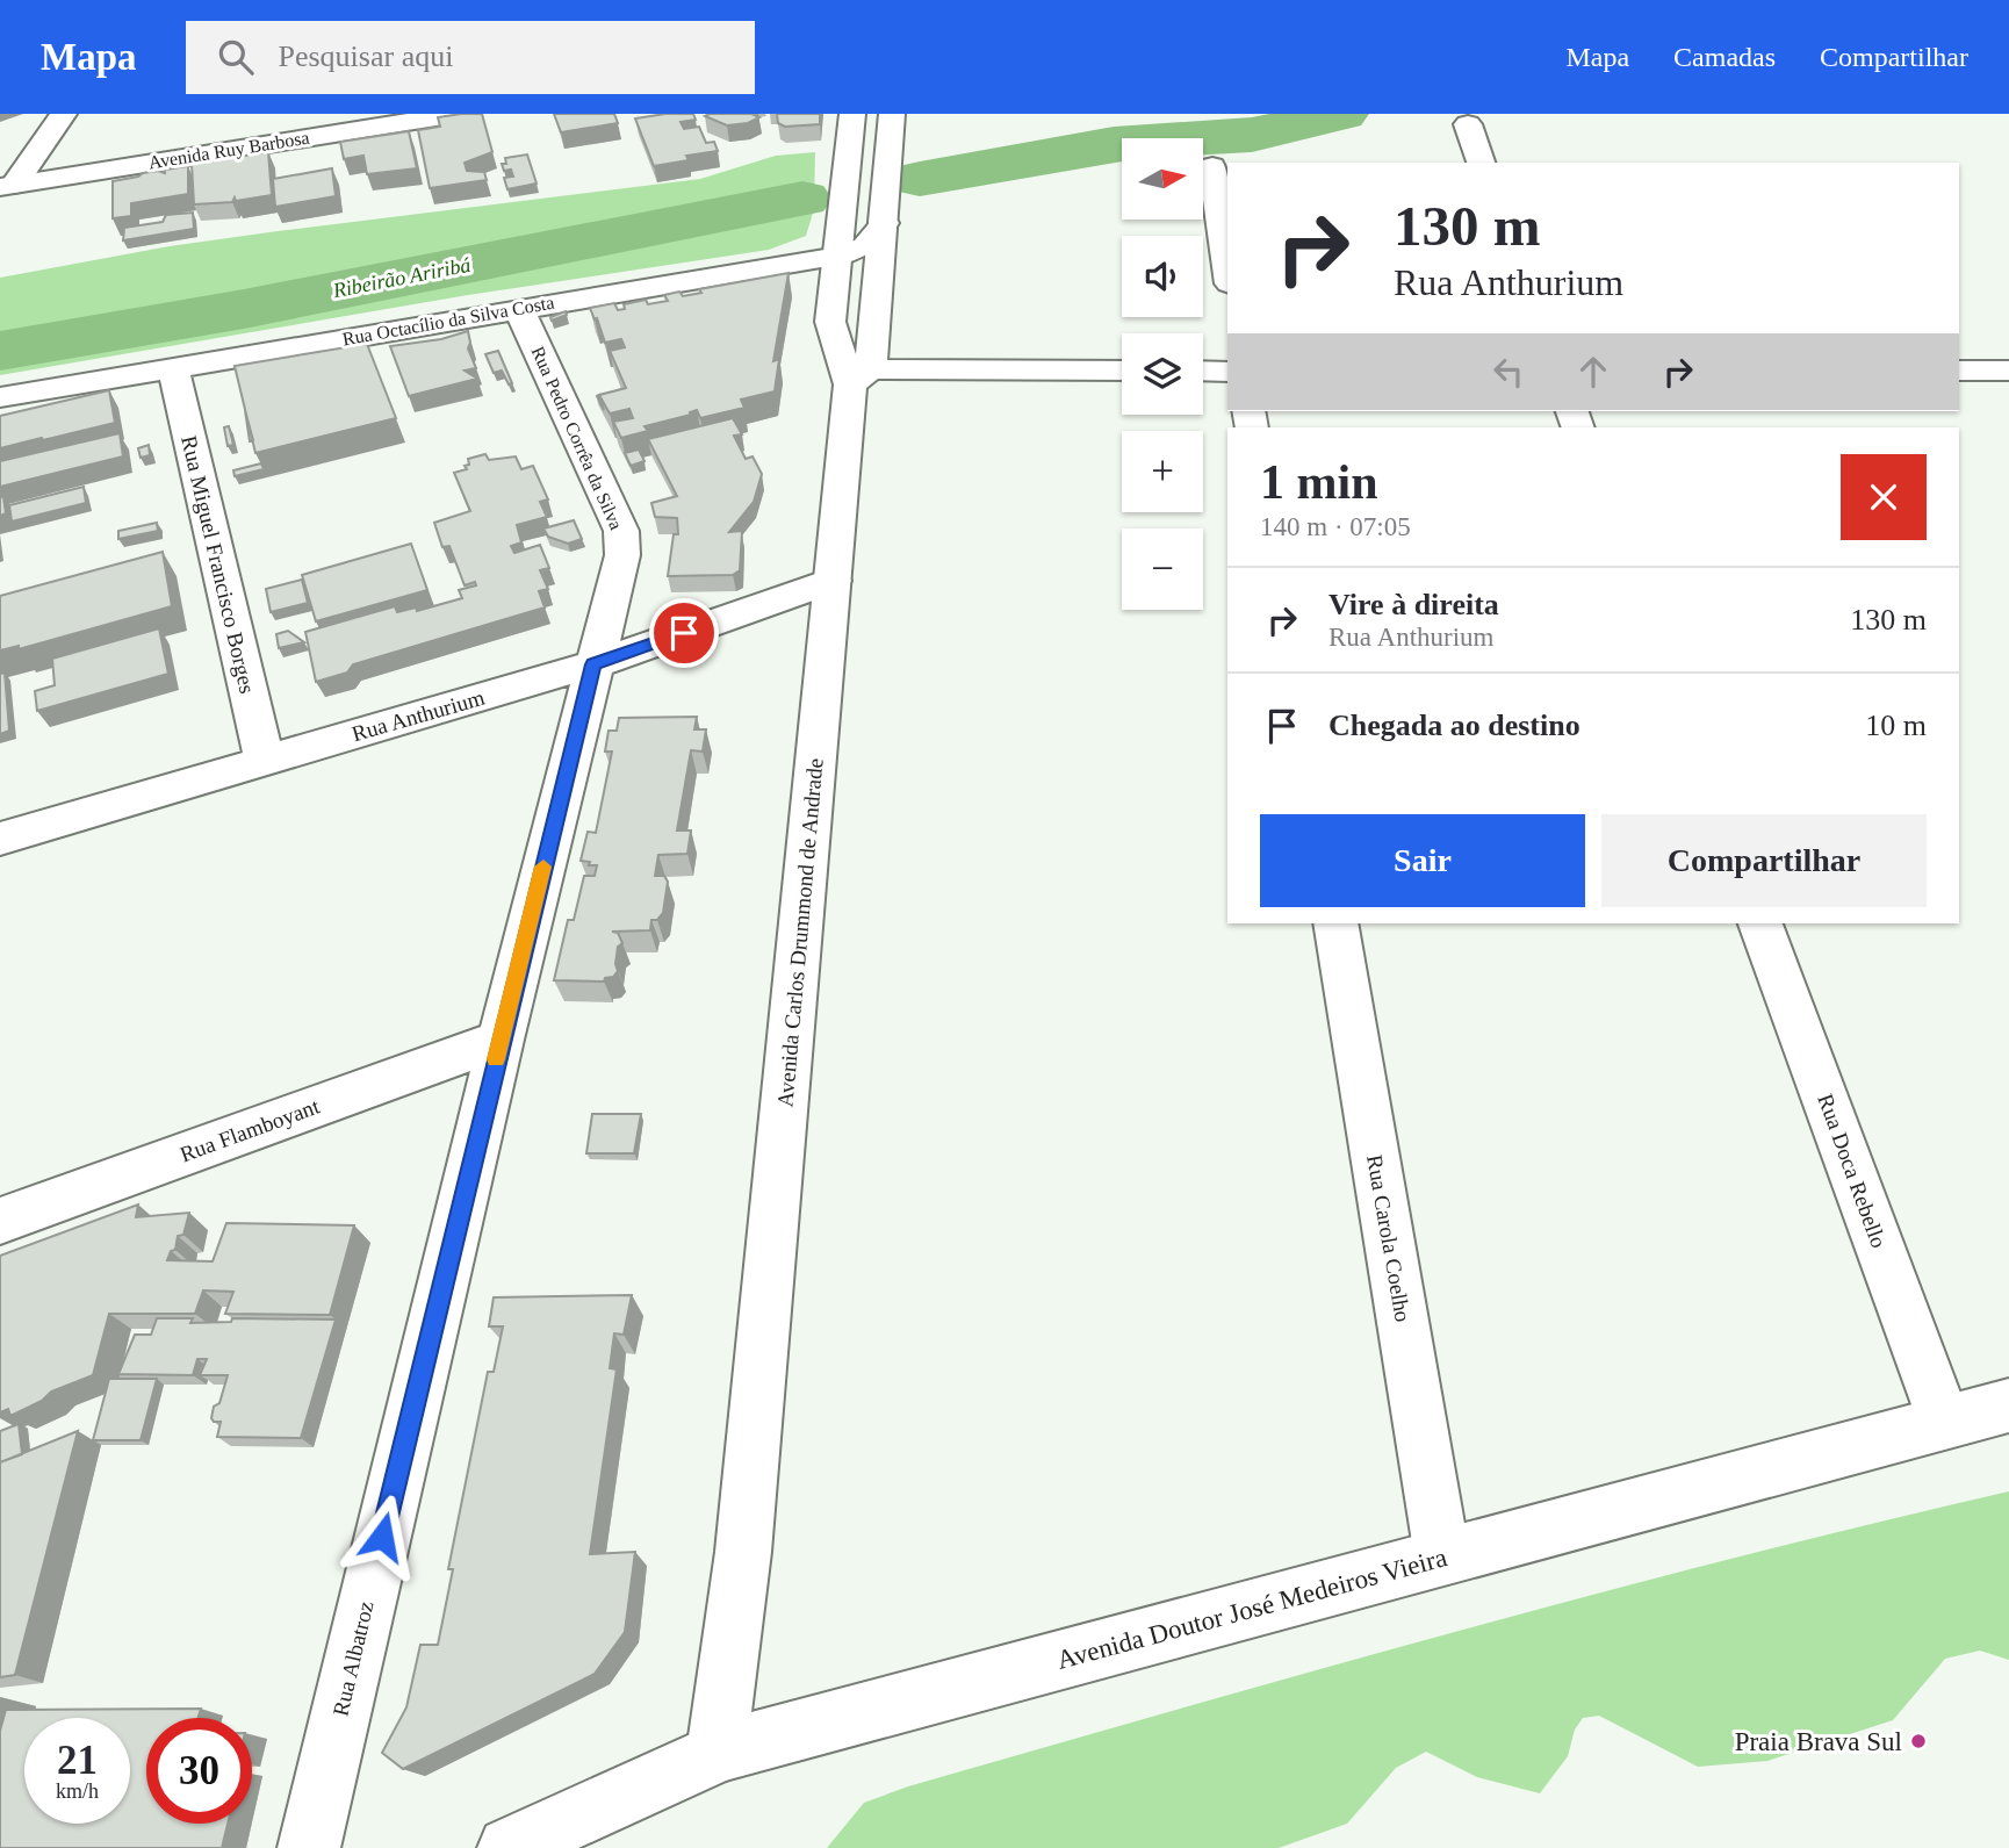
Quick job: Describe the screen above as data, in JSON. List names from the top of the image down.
{
  "streets": {
    "street": [
      "Avenida Ruy Barbosa",
      "Rua Octacílio da Silva Costa",
      "Rua Pedro Corrêa da Silva",
      "Rua Miguel Francisco Borges",
      "Rua Anthurium",
      "Avenida Carlos Drummond de Andrade",
      "Rua Flamboyant",
      "Rua Doca Rebello",
      "Rua Carola Coelho",
      "Avenida Doutor José Medeiros Vieira",
      "Rua Albatroz"
    ]
  },
  "crossings": [
    ["Rua Octacílio da Silva Costa", "Rua Pedro Corrêa da Silva"],
    ["Rua Octacílio da Silva Costa", "Rua Miguel Francisco Borges"],
    ["Rua Octacílio da Silva Costa", "Avenida Carlos Drummond de Andrade"],
    ["Rua Pedro Corrêa da Silva", "Rua Anthurium"],
    ["Rua Pedro Corrêa da Silva", "Rua Albatroz"],
    ["Rua Miguel Francisco Borges", "Rua Anthurium"],
    ["Rua Anthurium", "Avenida Carlos Drummond de Andrade"],
    ["Rua Anthurium", "Rua Albatroz"],
    ["Avenida Carlos Drummond de Andrade", "Avenida Doutor José Medeiros Vieira"],
    ["Rua Flamboyant", "Rua Albatroz"],
    ["Rua Doca Rebello", "Avenida Doutor José Medeiros Vieira"],
    ["Rua Carola Coelho", "Avenida Doutor José Medeiros Vieira"]
  ],
  "water": ["Ribeirão Ariribá"],
  "places": ["Praia Brava Sul"],
  "north": "right",
  "page": {
    "header": "Mapa",
    "search": "Pesquisar aqui",
    "nav": ["Mapa", "Camadas", "Compartilhar"],
    "map_buttons": ["+", "−"],
    "turn": ["130 m", "Rua Anthurium"],
    "heading": ["1 min", "140 m · 07:05"],
    "list": [
      {
        "name": "Vire à direita",
        "note": "Rua Anthurium",
        "value": "130 m"
      },
      {
        "name": "Chegada ao destino",
        "value": "10 m"
      }
    ],
    "buttons": ["Sair", "Compartilhar"],
    "speed": "21 km/h",
    "limit": "30"
  }
}
